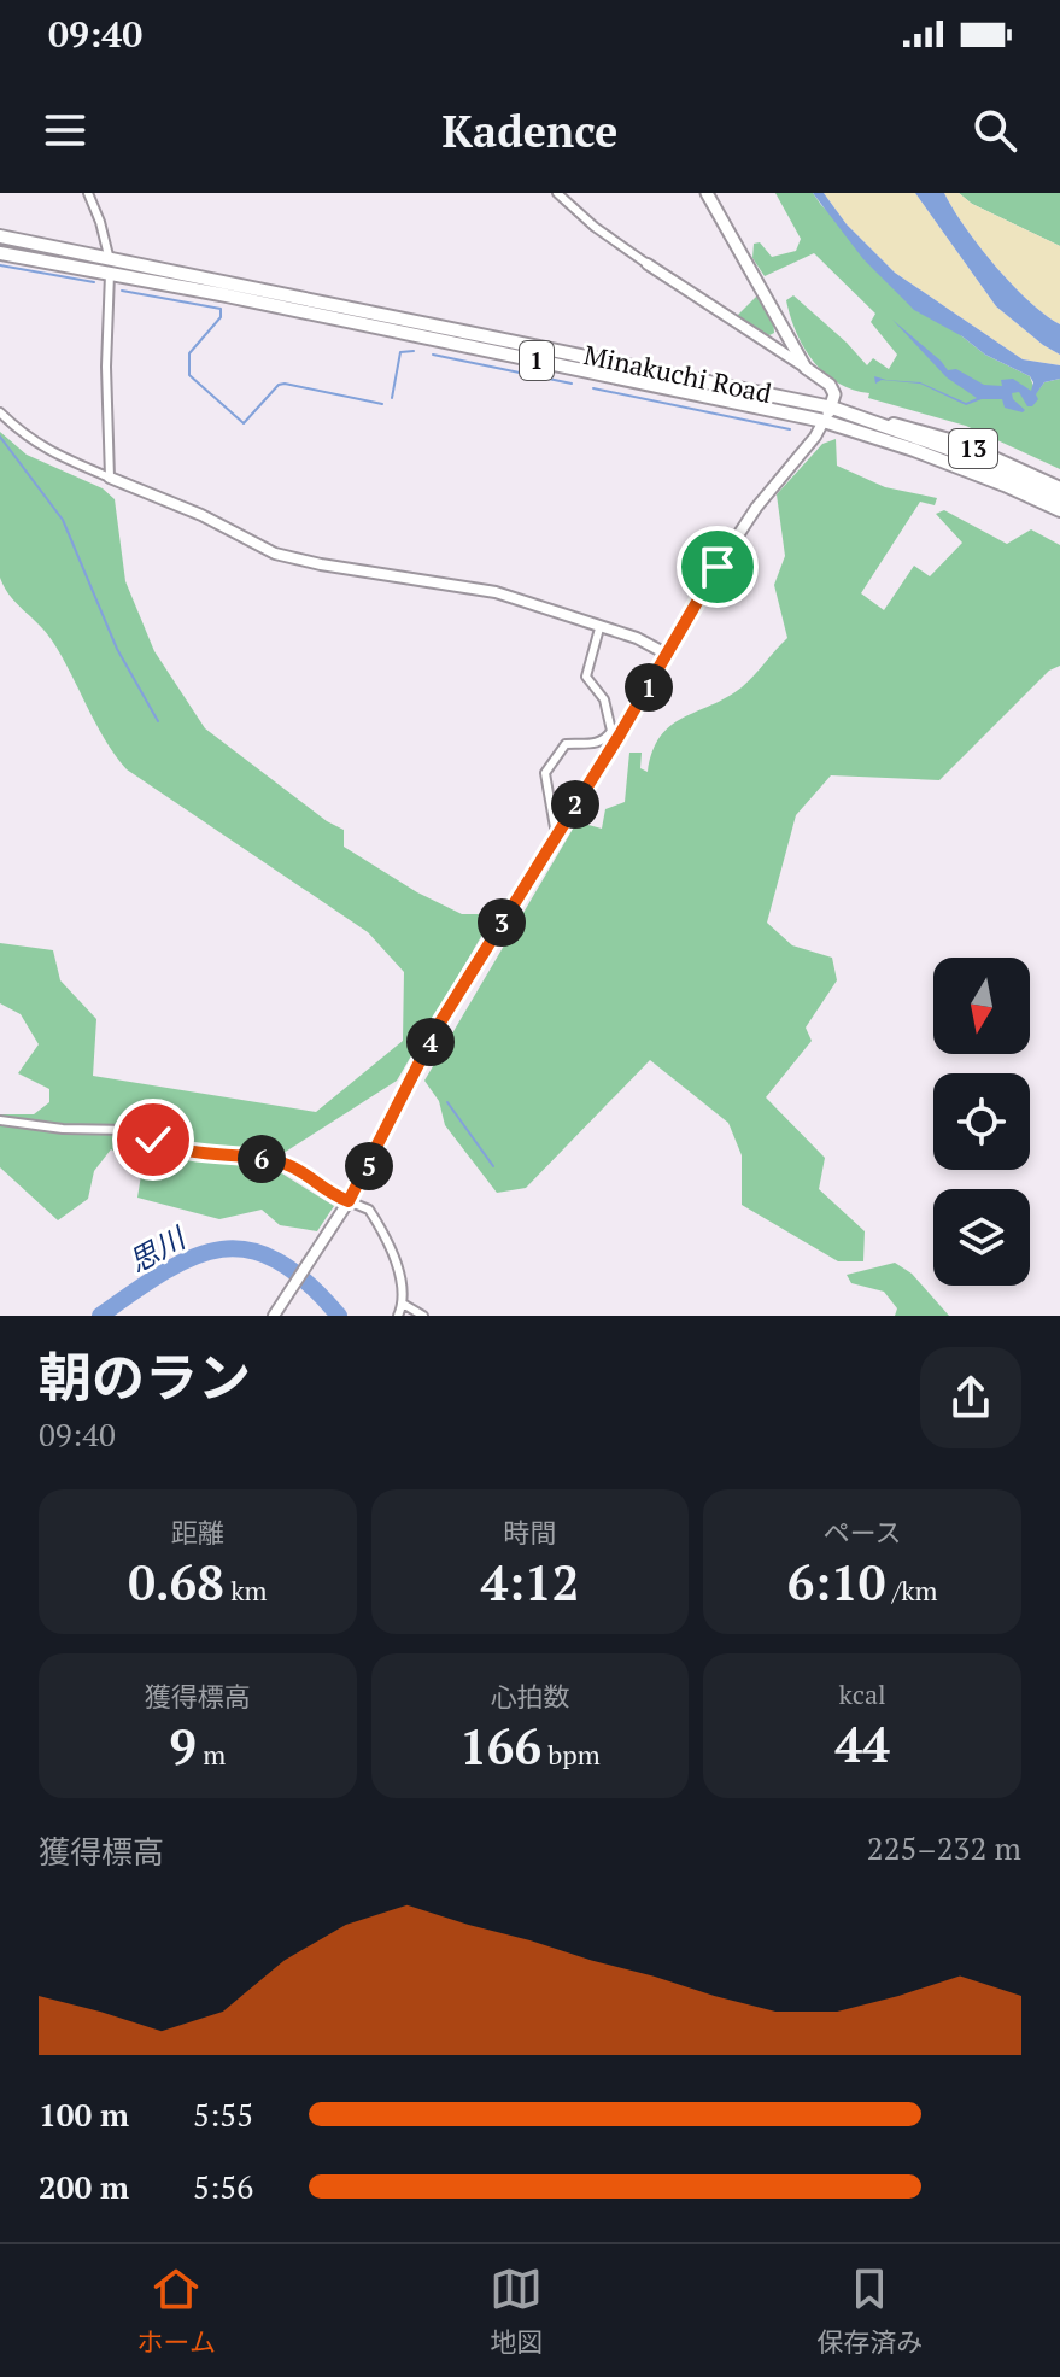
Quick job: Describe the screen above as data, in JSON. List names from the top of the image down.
{
  "streets": {
    "main road": ["1", "Minakuchi Road", "13"]
  },
  "crossings": [
    ["Minakuchi Road", "13"]
  ],
  "water": ["思川"],
  "north": "bottom",
  "page": {
    "status": "09:40",
    "header": "Kadence",
    "pins": [
      "1",
      "2",
      "3",
      "4",
      "6",
      "5"
    ],
    "heading": ["朝のラン", "09:40"],
    "stats": [
      ["距離", "0.68 km"],
      ["時間", "4:12"],
      ["ペース", "6:10 /km"],
      ["獲得標高", "9 m"],
      ["心拍数", "166 bpm"],
      ["kcal", "44"]
    ],
    "chart": ["獲得標高", "225–232 m"],
    "list": [
      {
        "name": "100 m",
        "note": "5:55"
      },
      {
        "name": "200 m",
        "note": "5:56"
      }
    ],
    "tabs": ["ホーム", "地図", "保存済み"]
  }
}
